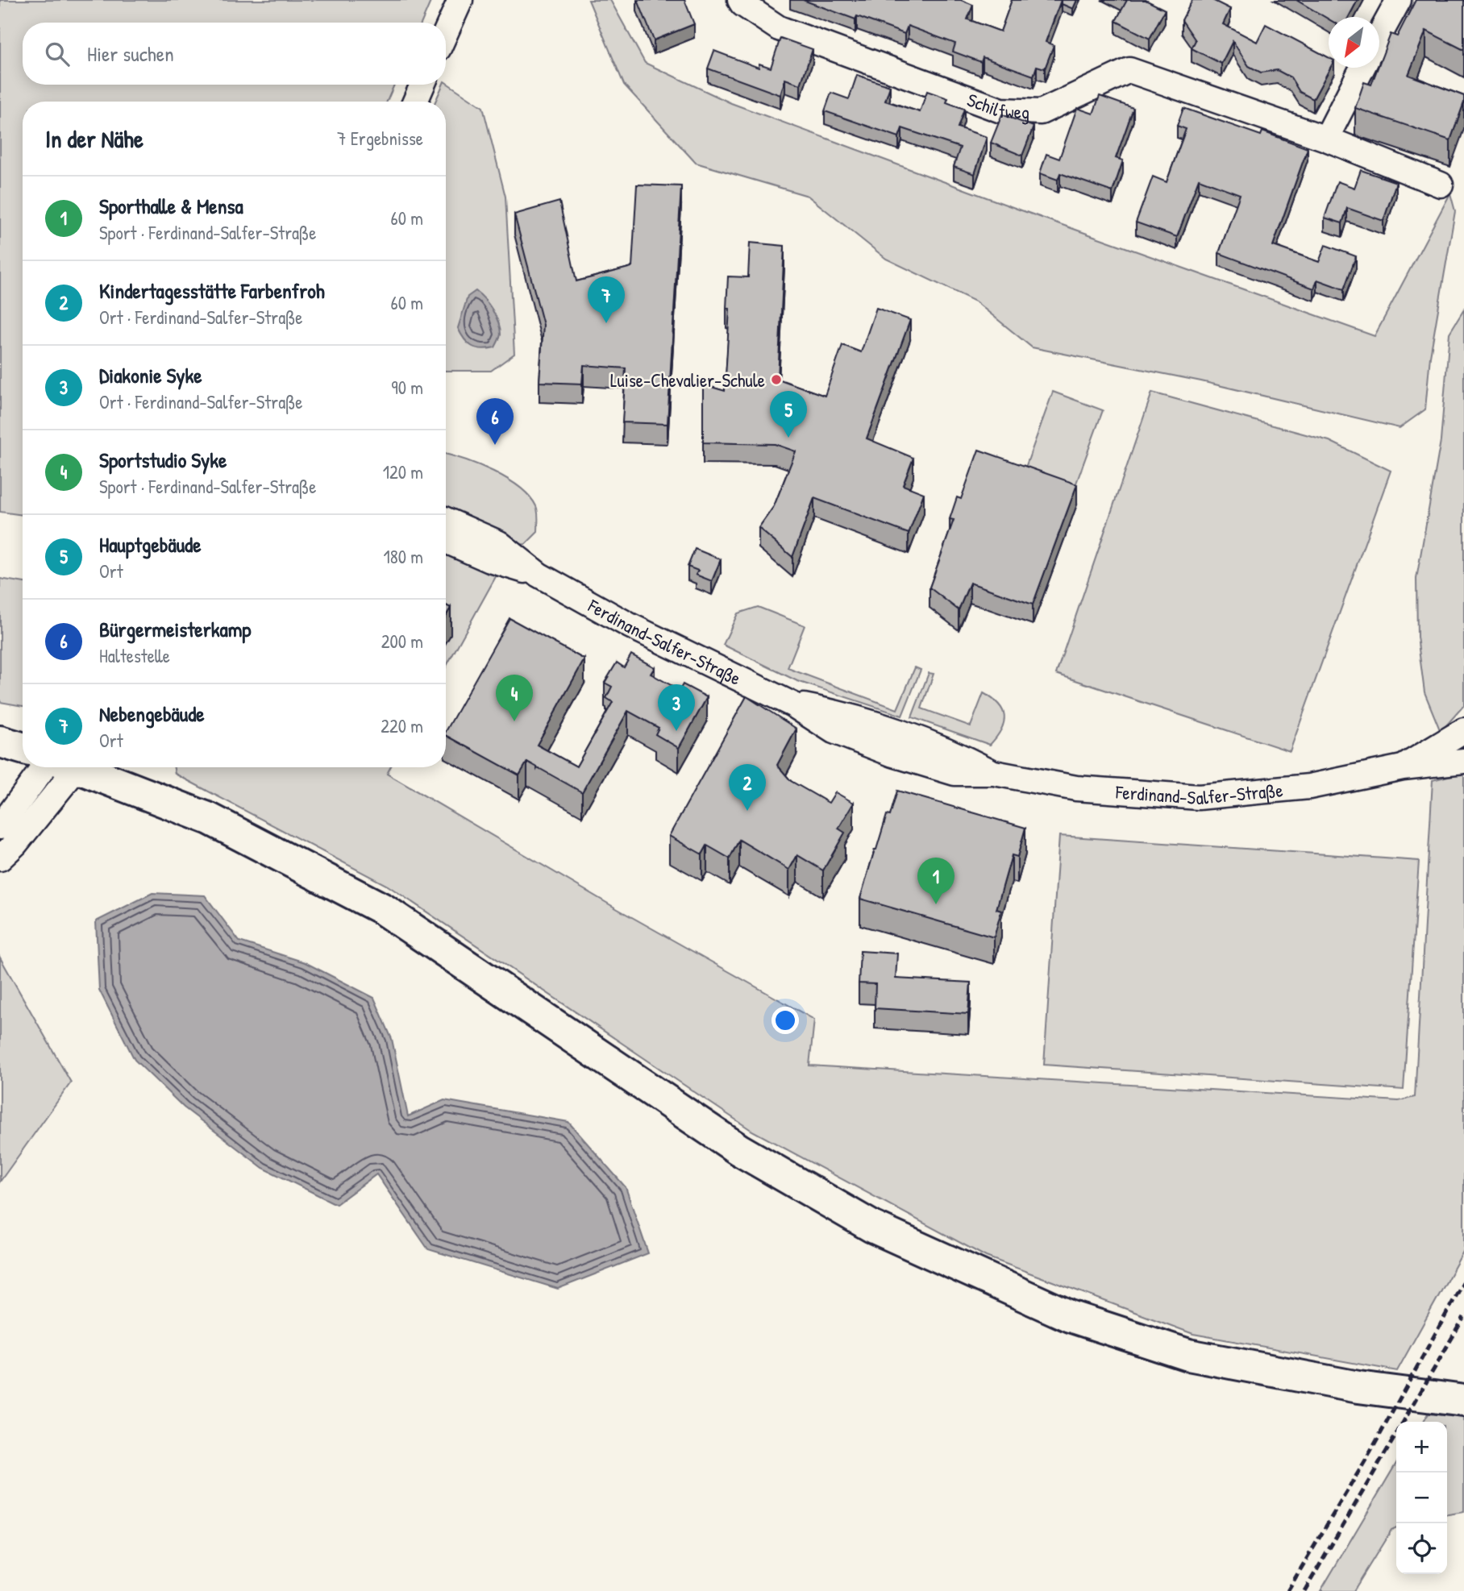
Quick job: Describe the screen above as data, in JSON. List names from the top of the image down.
{
  "streets": {
    "street": ["Schilfweg", "Ferdinand-Salfer-Straße"]
  },
  "places": ["Luise-Chevalier-Schule"],
  "north": "bottom left",
  "page": {
    "search": "Hier suchen",
    "heading": ["In der Nähe", "7 Ergebnisse"],
    "list": [
      {
        "mark": "1",
        "name": "Sporthalle & Mensa",
        "note": "Sport · Ferdinand-Salfer-Straße",
        "value": "60 m"
      },
      {
        "mark": "2",
        "name": "Kindertagesstätte Farbenfroh",
        "note": "Ort · Ferdinand-Salfer-Straße",
        "value": "60 m"
      },
      {
        "mark": "3",
        "name": "Diakonie Syke",
        "note": "Ort · Ferdinand-Salfer-Straße",
        "value": "90 m"
      },
      {
        "mark": "4",
        "name": "Sportstudio Syke",
        "note": "Sport · Ferdinand-Salfer-Straße",
        "value": "120 m"
      },
      {
        "mark": "5",
        "name": "Hauptgebäude",
        "note": "Ort",
        "value": "180 m"
      },
      {
        "mark": "6",
        "name": "Bürgermeisterkamp",
        "note": "Haltestelle",
        "value": "200 m"
      },
      {
        "mark": "7",
        "name": "Nebengebäude",
        "note": "Ort",
        "value": "220 m"
      }
    ],
    "pins": [
      "7",
      "5",
      "6",
      "4",
      "3",
      "2",
      "1"
    ],
    "map_buttons": ["+", "−"]
  }
}
